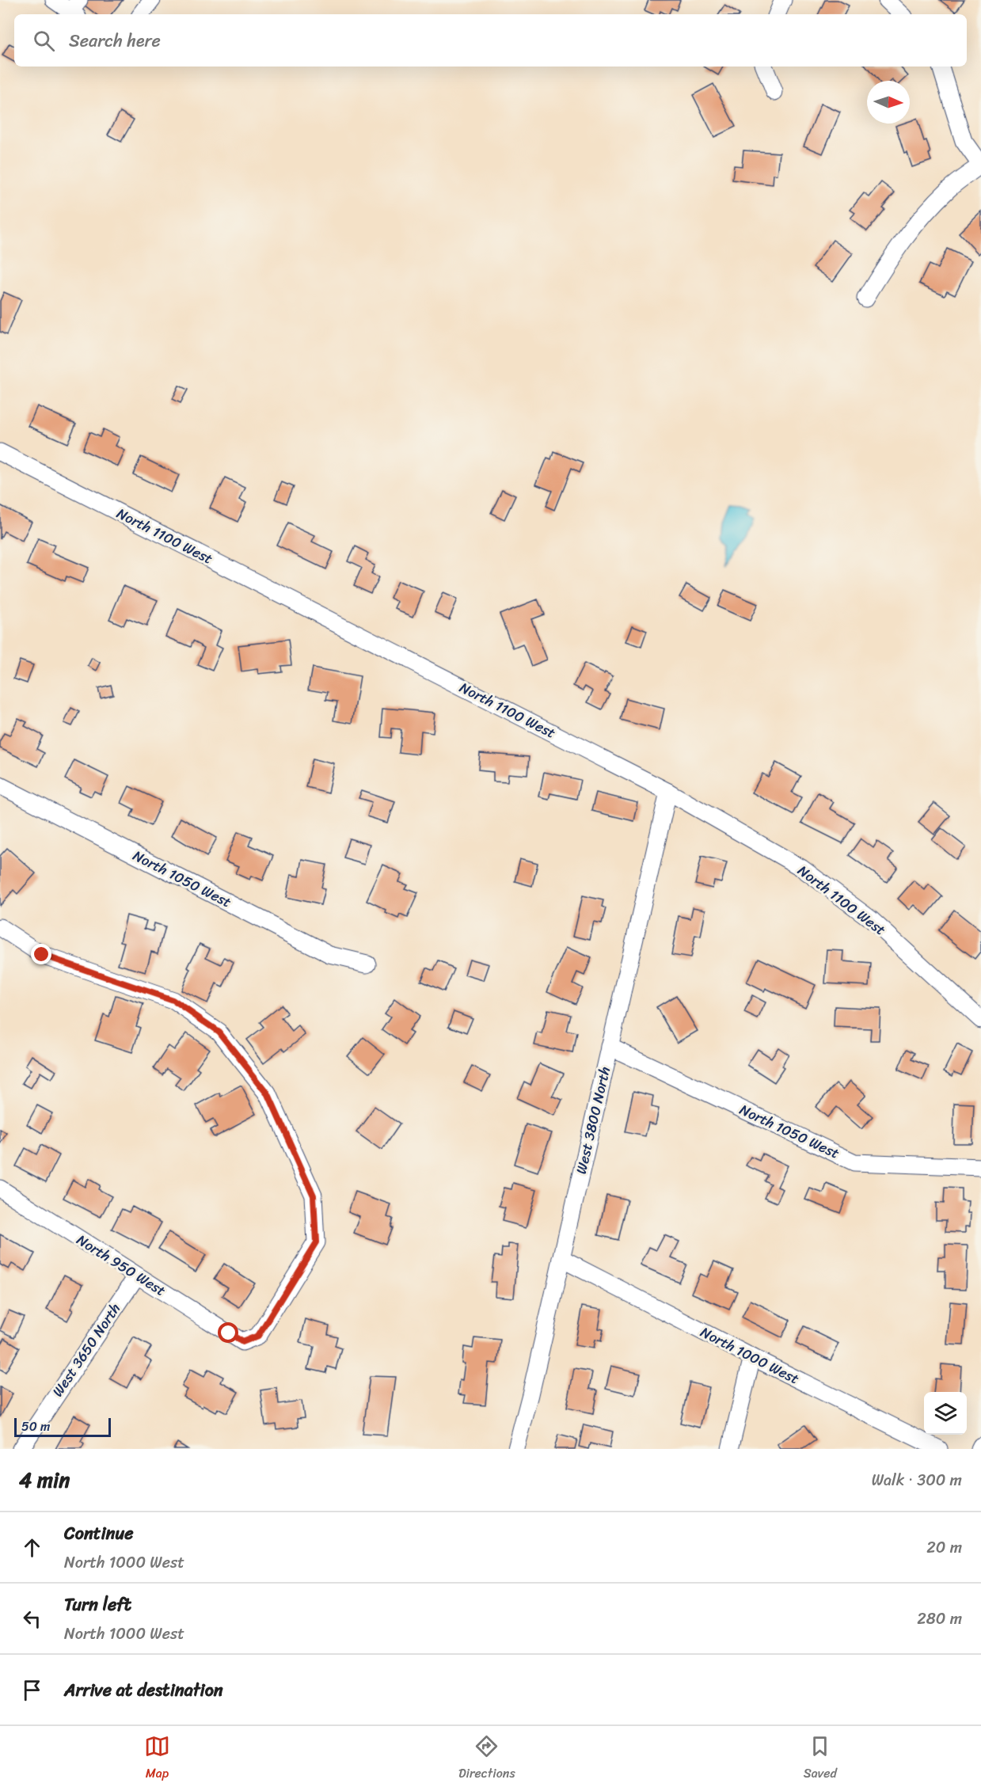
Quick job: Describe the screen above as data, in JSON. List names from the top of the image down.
{
  "streets": {
    "street": [
      "North 1100 West",
      "North 1050 West",
      "West 3800 North",
      "North 950 West",
      "West 3650 North",
      "North 1000 West"
    ]
  },
  "crossings": [
    ["North 1100 West", "West 3800 North"],
    ["North 1050 West", "West 3800 North"],
    ["West 3800 North", "North 1000 West"],
    ["North 950 West", "West 3650 North"]
  ],
  "scale_bar": "50 m",
  "north": "right",
  "page": {
    "search": "Search here",
    "scale": "50 m",
    "heading": ["4 min", "Walk · 300 m"],
    "list": [
      ["Continue", "North 1000 West", "20 m"],
      ["Turn left", "North 1000 West", "280 m"],
      "Arrive at destination"
    ],
    "nav": ["Map", "Directions", "Saved"]
  }
}
